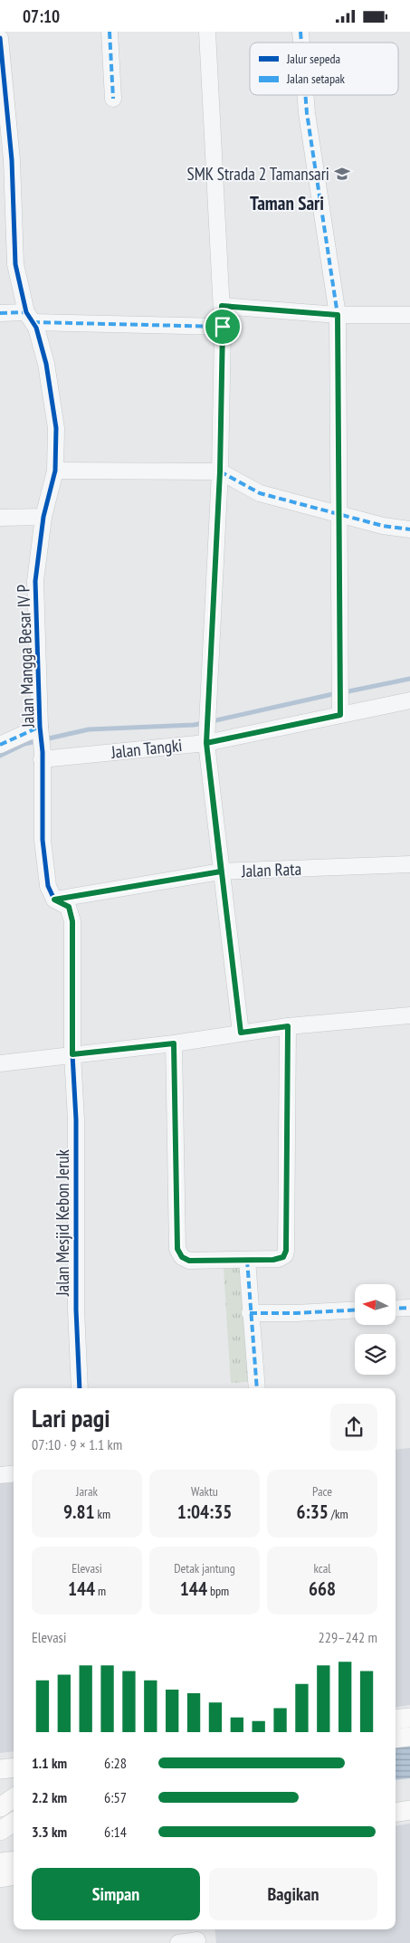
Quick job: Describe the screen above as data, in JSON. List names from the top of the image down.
{
  "streets": {
    "street": [
      "Jalan Mangga Besar IV P",
      "Jalan Tangki",
      "Jalan Rata",
      "Jalan Mesjid Kebon Jeruk"
    ]
  },
  "crossings": [
    ["Jalan Mangga Besar IV P", "Jalan Tangki"],
    ["Jalan Mangga Besar IV P", "Jalan Rata"]
  ],
  "districts": ["Taman Sari"],
  "places": {
    "school or university": ["SMK Strada 2 Tamansari"]
  },
  "legend": ["Jalur sepeda", "Jalan setapak"],
  "north": "left",
  "page": {
    "status": "07:10",
    "heading": ["Lari pagi", "07:10 · 9 × 1.1 km"],
    "stats": [
      ["Jarak", "9.81 km"],
      ["Waktu", "1:04:35"],
      ["Pace", "6:35 /km"],
      ["Elevasi", "144 m"],
      ["Detak jantung", "144 bpm"],
      ["kcal", "668"]
    ],
    "chart": ["Elevasi", "229–242 m"],
    "list": [
      {
        "name": "1.1 km",
        "note": "6:28"
      },
      {
        "name": "2.2 km",
        "note": "6:57"
      },
      {
        "name": "3.3 km",
        "note": "6:14"
      }
    ],
    "buttons": ["Simpan", "Bagikan"]
  }
}
